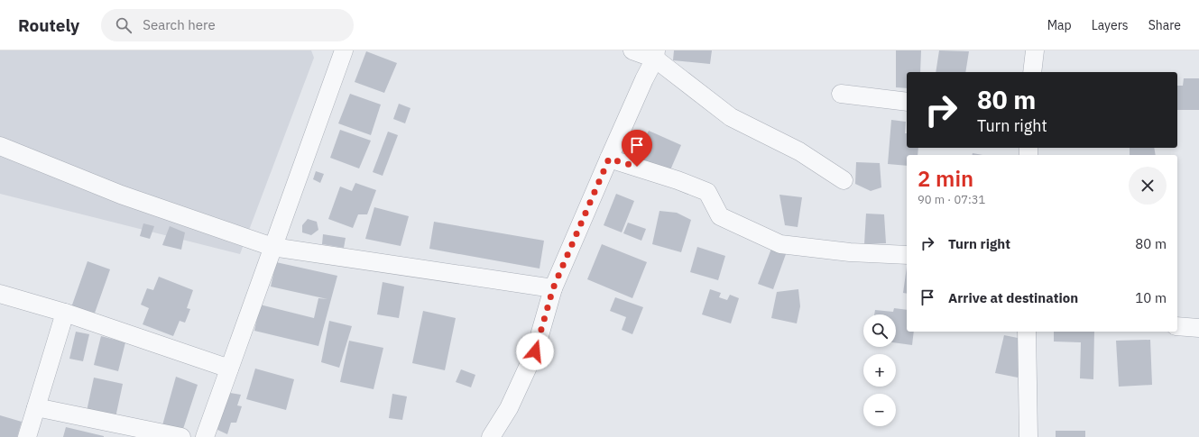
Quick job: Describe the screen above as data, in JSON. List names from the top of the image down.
{
  "page": {
    "header": "Routely",
    "search": "Search here",
    "nav": ["Map", "Layers", "Share"],
    "turn": ["80 m", "Turn right"],
    "heading": ["2 min", "90 m · 07:31"],
    "list": [
      {
        "name": "Turn right",
        "value": "80 m"
      },
      {
        "name": "Arrive at destination",
        "value": "10 m"
      }
    ],
    "map_buttons": ["+", "−"]
  }
}
